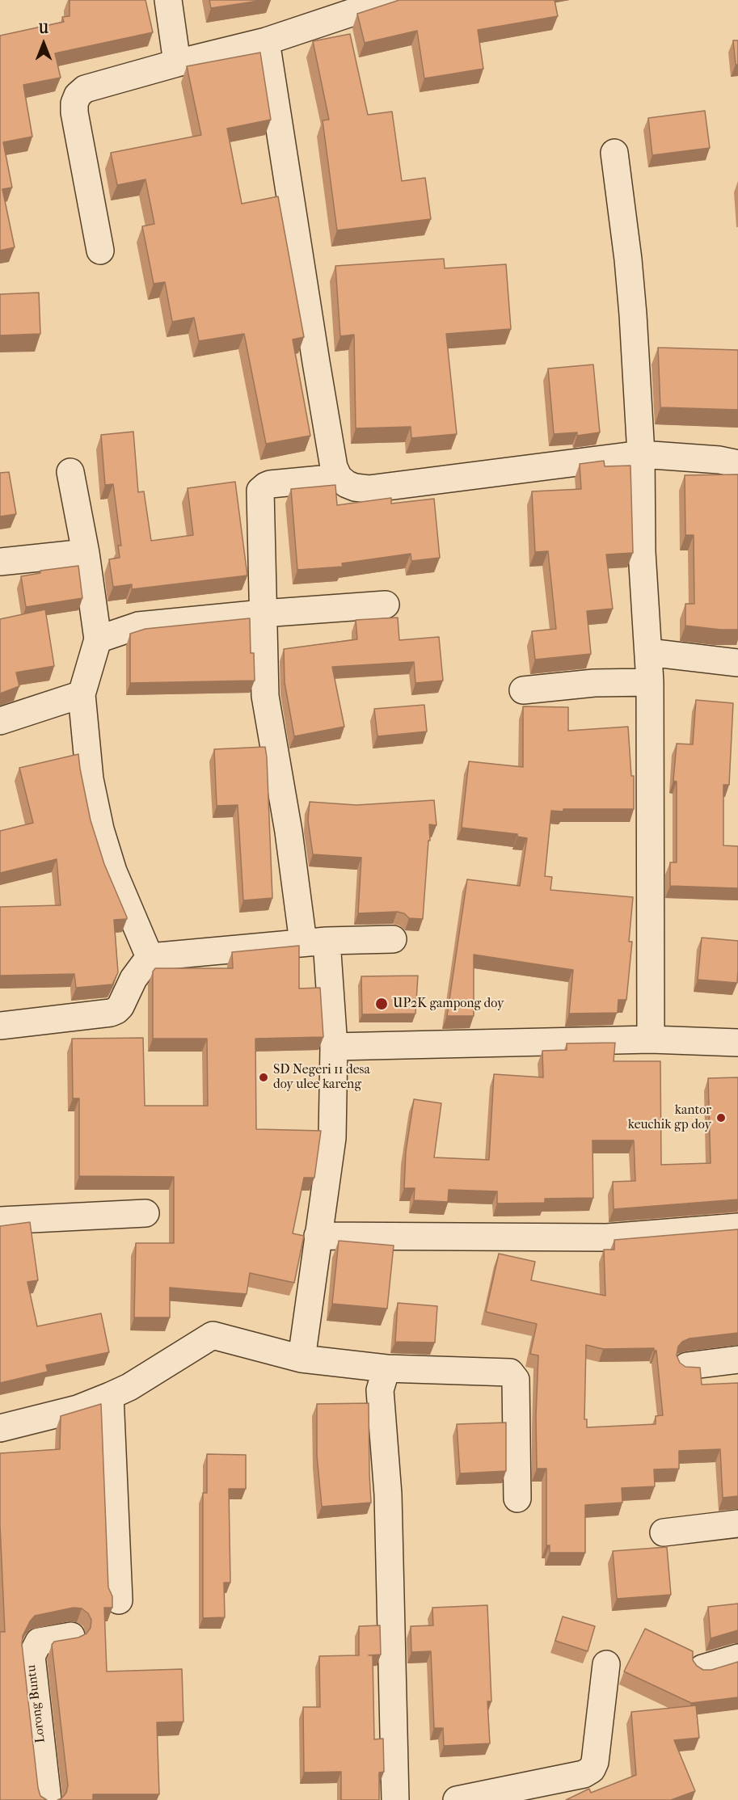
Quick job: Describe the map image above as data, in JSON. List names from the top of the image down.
{
  "streets": {
    "street": ["Lorong Buntu"]
  },
  "places": ["UP2K gampong doy", "SD Negeri 11 desa doy ulee kareng", "kantor keuchik gp doy"],
  "north": "top"
}
